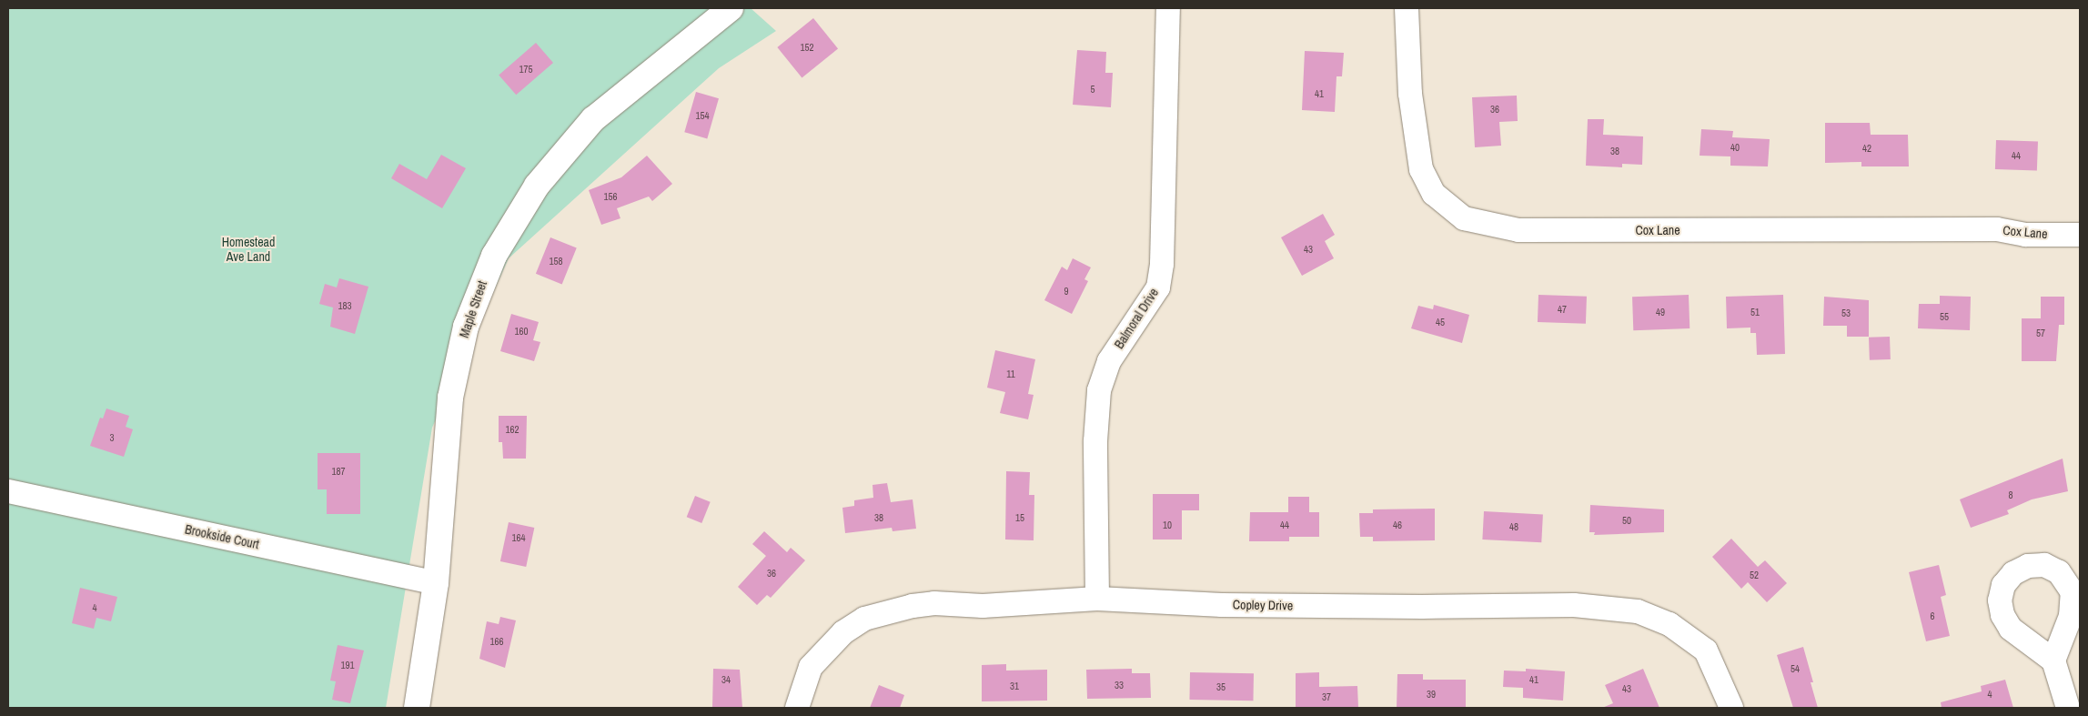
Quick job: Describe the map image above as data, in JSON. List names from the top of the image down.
{
  "streets": {
    "street": [
      "Cox Lane",
      "Maple Street",
      "Balmoral Drive",
      "Brookside Court",
      "Copley Drive"
    ]
  },
  "crossings": [
    ["Maple Street", "Brookside Court"],
    ["Balmoral Drive", "Copley Drive"]
  ],
  "parks": ["Homestead Ave Land"],
  "house_numbers": [
    "152",
    "175",
    "5",
    "41",
    "36",
    "154",
    "40",
    "42",
    "38",
    "44",
    "156",
    "43",
    "158",
    "9",
    "183",
    "47",
    "49",
    "51",
    "53",
    "55",
    "45",
    "160",
    "57",
    "11",
    "162",
    "3",
    "187",
    "8",
    "38",
    "15",
    "50",
    "10",
    "44",
    "46",
    "48",
    "164",
    "36",
    "52",
    "4",
    "6",
    "166",
    "191",
    "54",
    "34",
    "41",
    "33",
    "31",
    "35",
    "43",
    "39",
    "4",
    "37"
  ]
}
